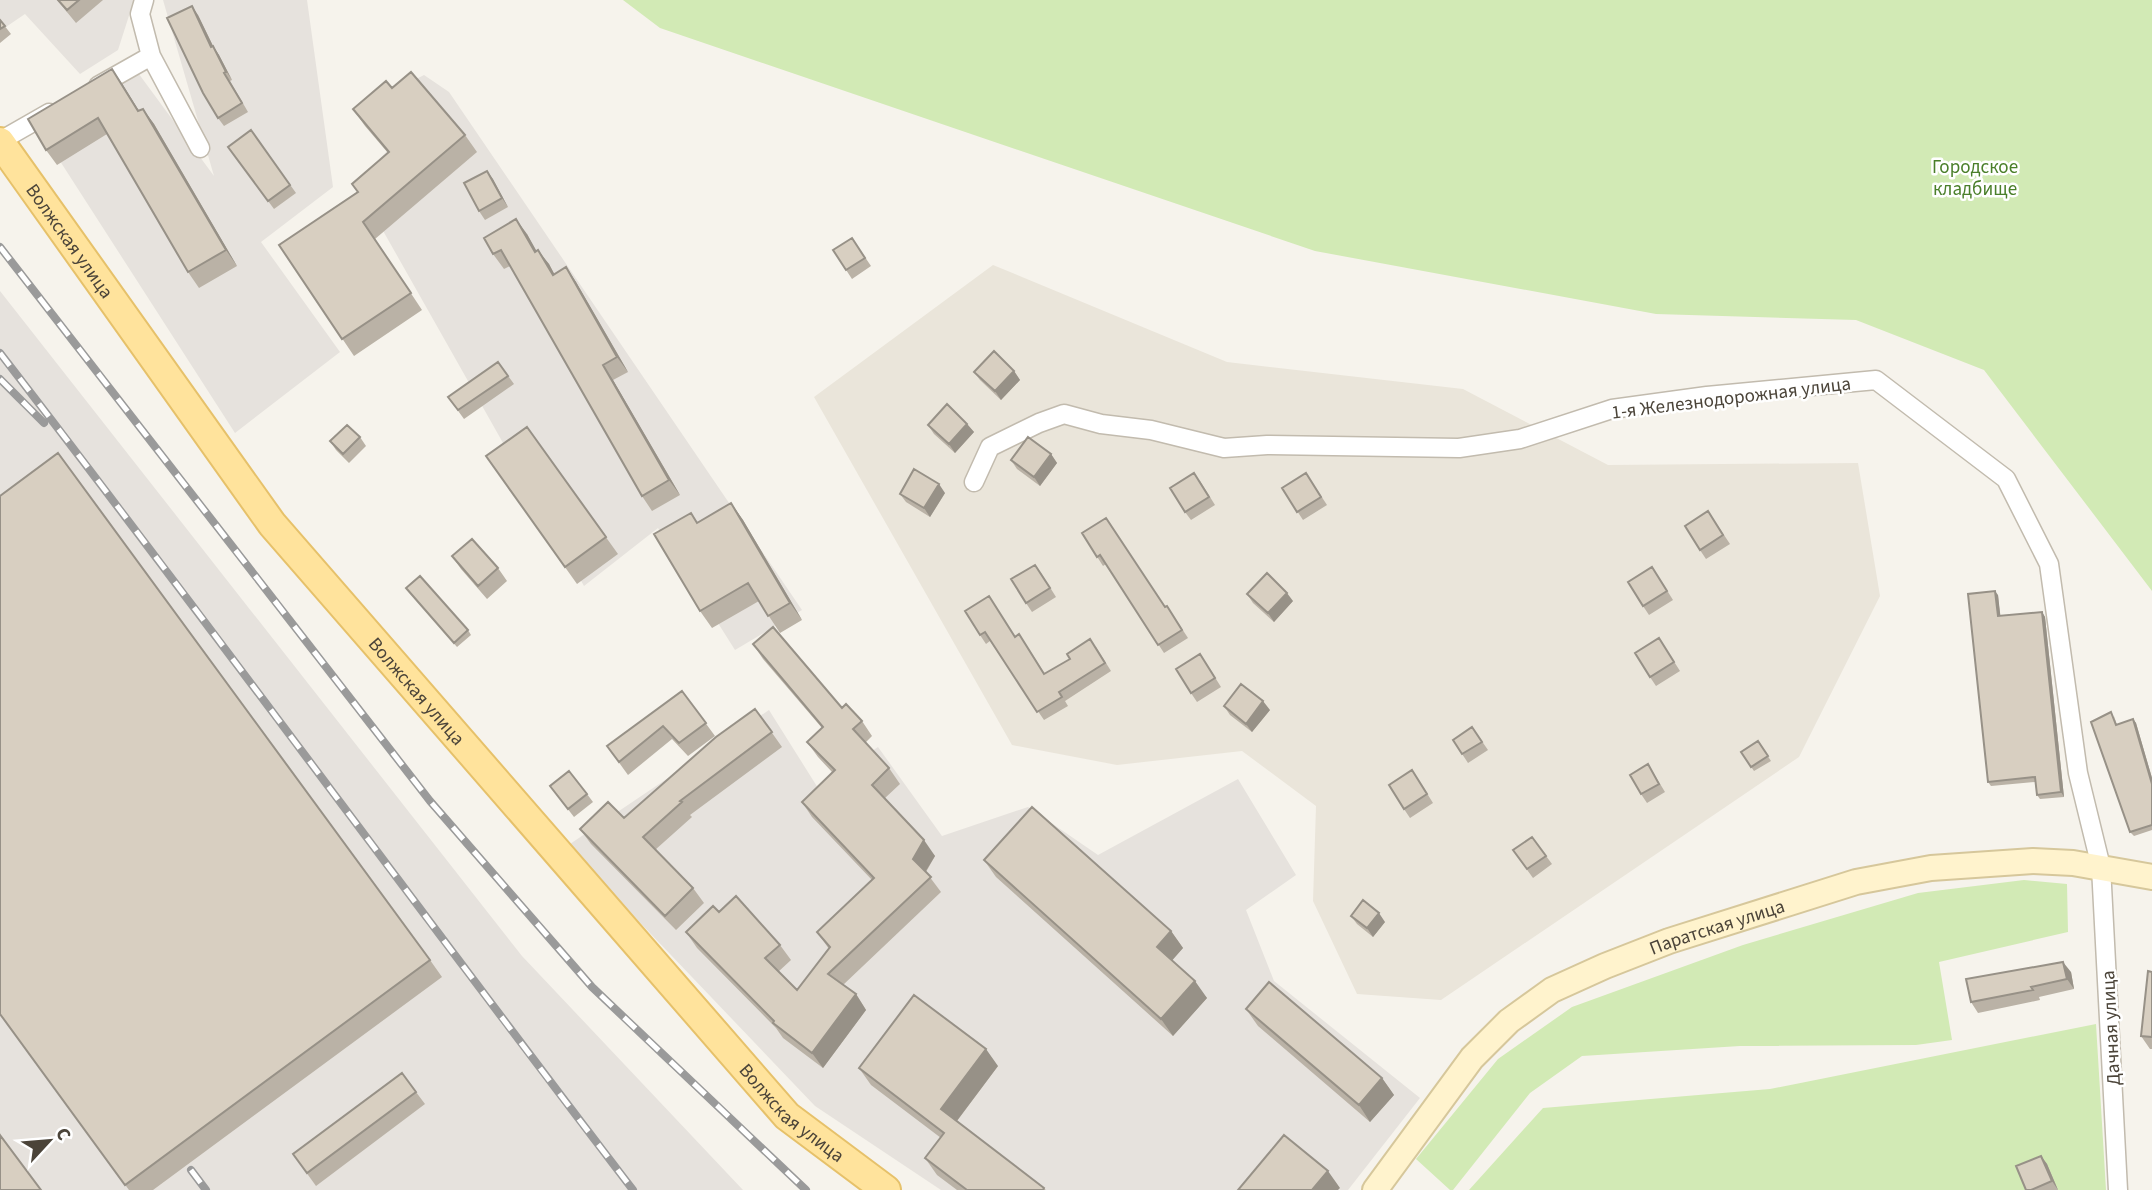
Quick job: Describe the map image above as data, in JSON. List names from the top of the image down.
{
  "streets": {
    "main road": ["Волжская улица", "Паратская улица"],
    "street": ["1-я Железнодорожная улица", "Дачная улица"]
  },
  "crossings": [
    ["1-я Железнодорожная улица", "Паратская улица"],
    ["1-я Железнодорожная улица", "Дачная улица"],
    ["Паратская улица", "Дачная улица"]
  ],
  "parks": ["Городское кладбище"],
  "north": "top right"
}
